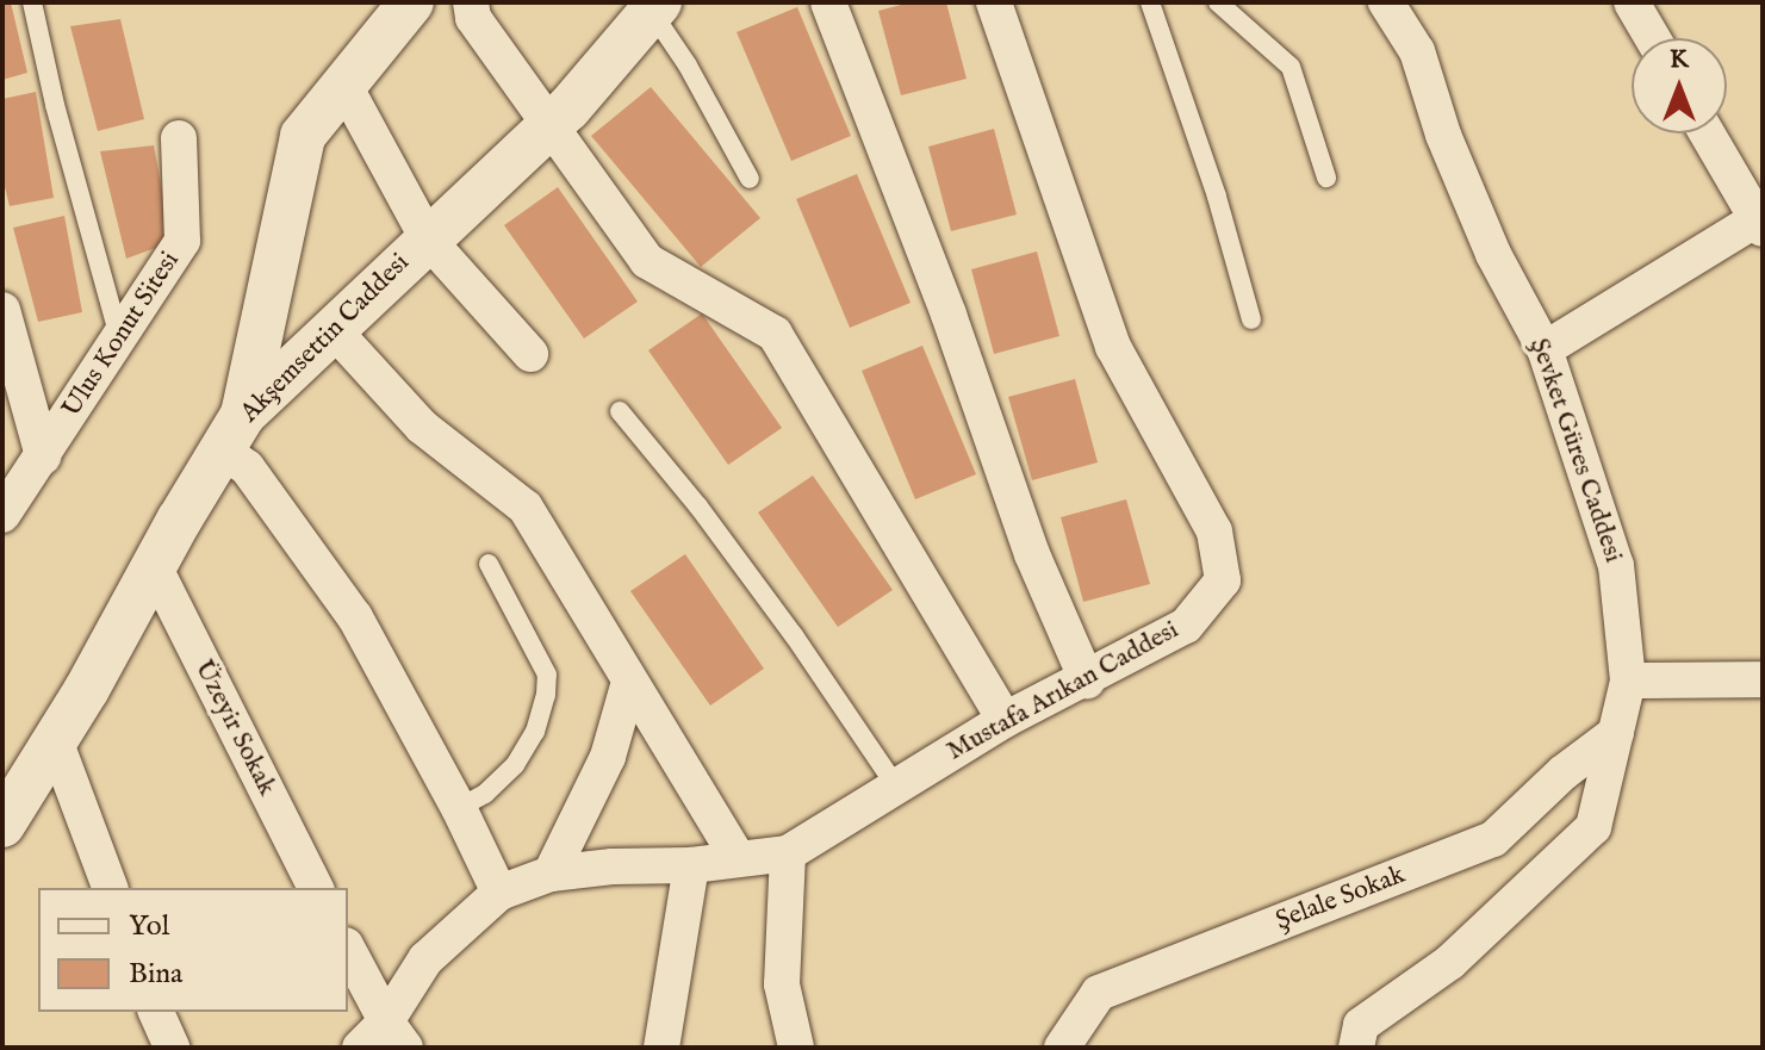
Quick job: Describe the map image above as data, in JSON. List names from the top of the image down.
{
  "streets": {
    "street": [
      "Ulus Konut Sitesi",
      "Akşemsettin Caddesi",
      "Şevket Güres Caddesi",
      "Mustafa Arıkan Caddesi",
      "Üzeyir Sokak",
      "Şelale Sokak"
    ]
  },
  "crossings": [
    ["Akşemsettin Caddesi", "Üzeyir Sokak"],
    ["Şevket Güres Caddesi", "Şelale Sokak"]
  ],
  "legend": ["Yol", "Bina"],
  "north": "top"
}
